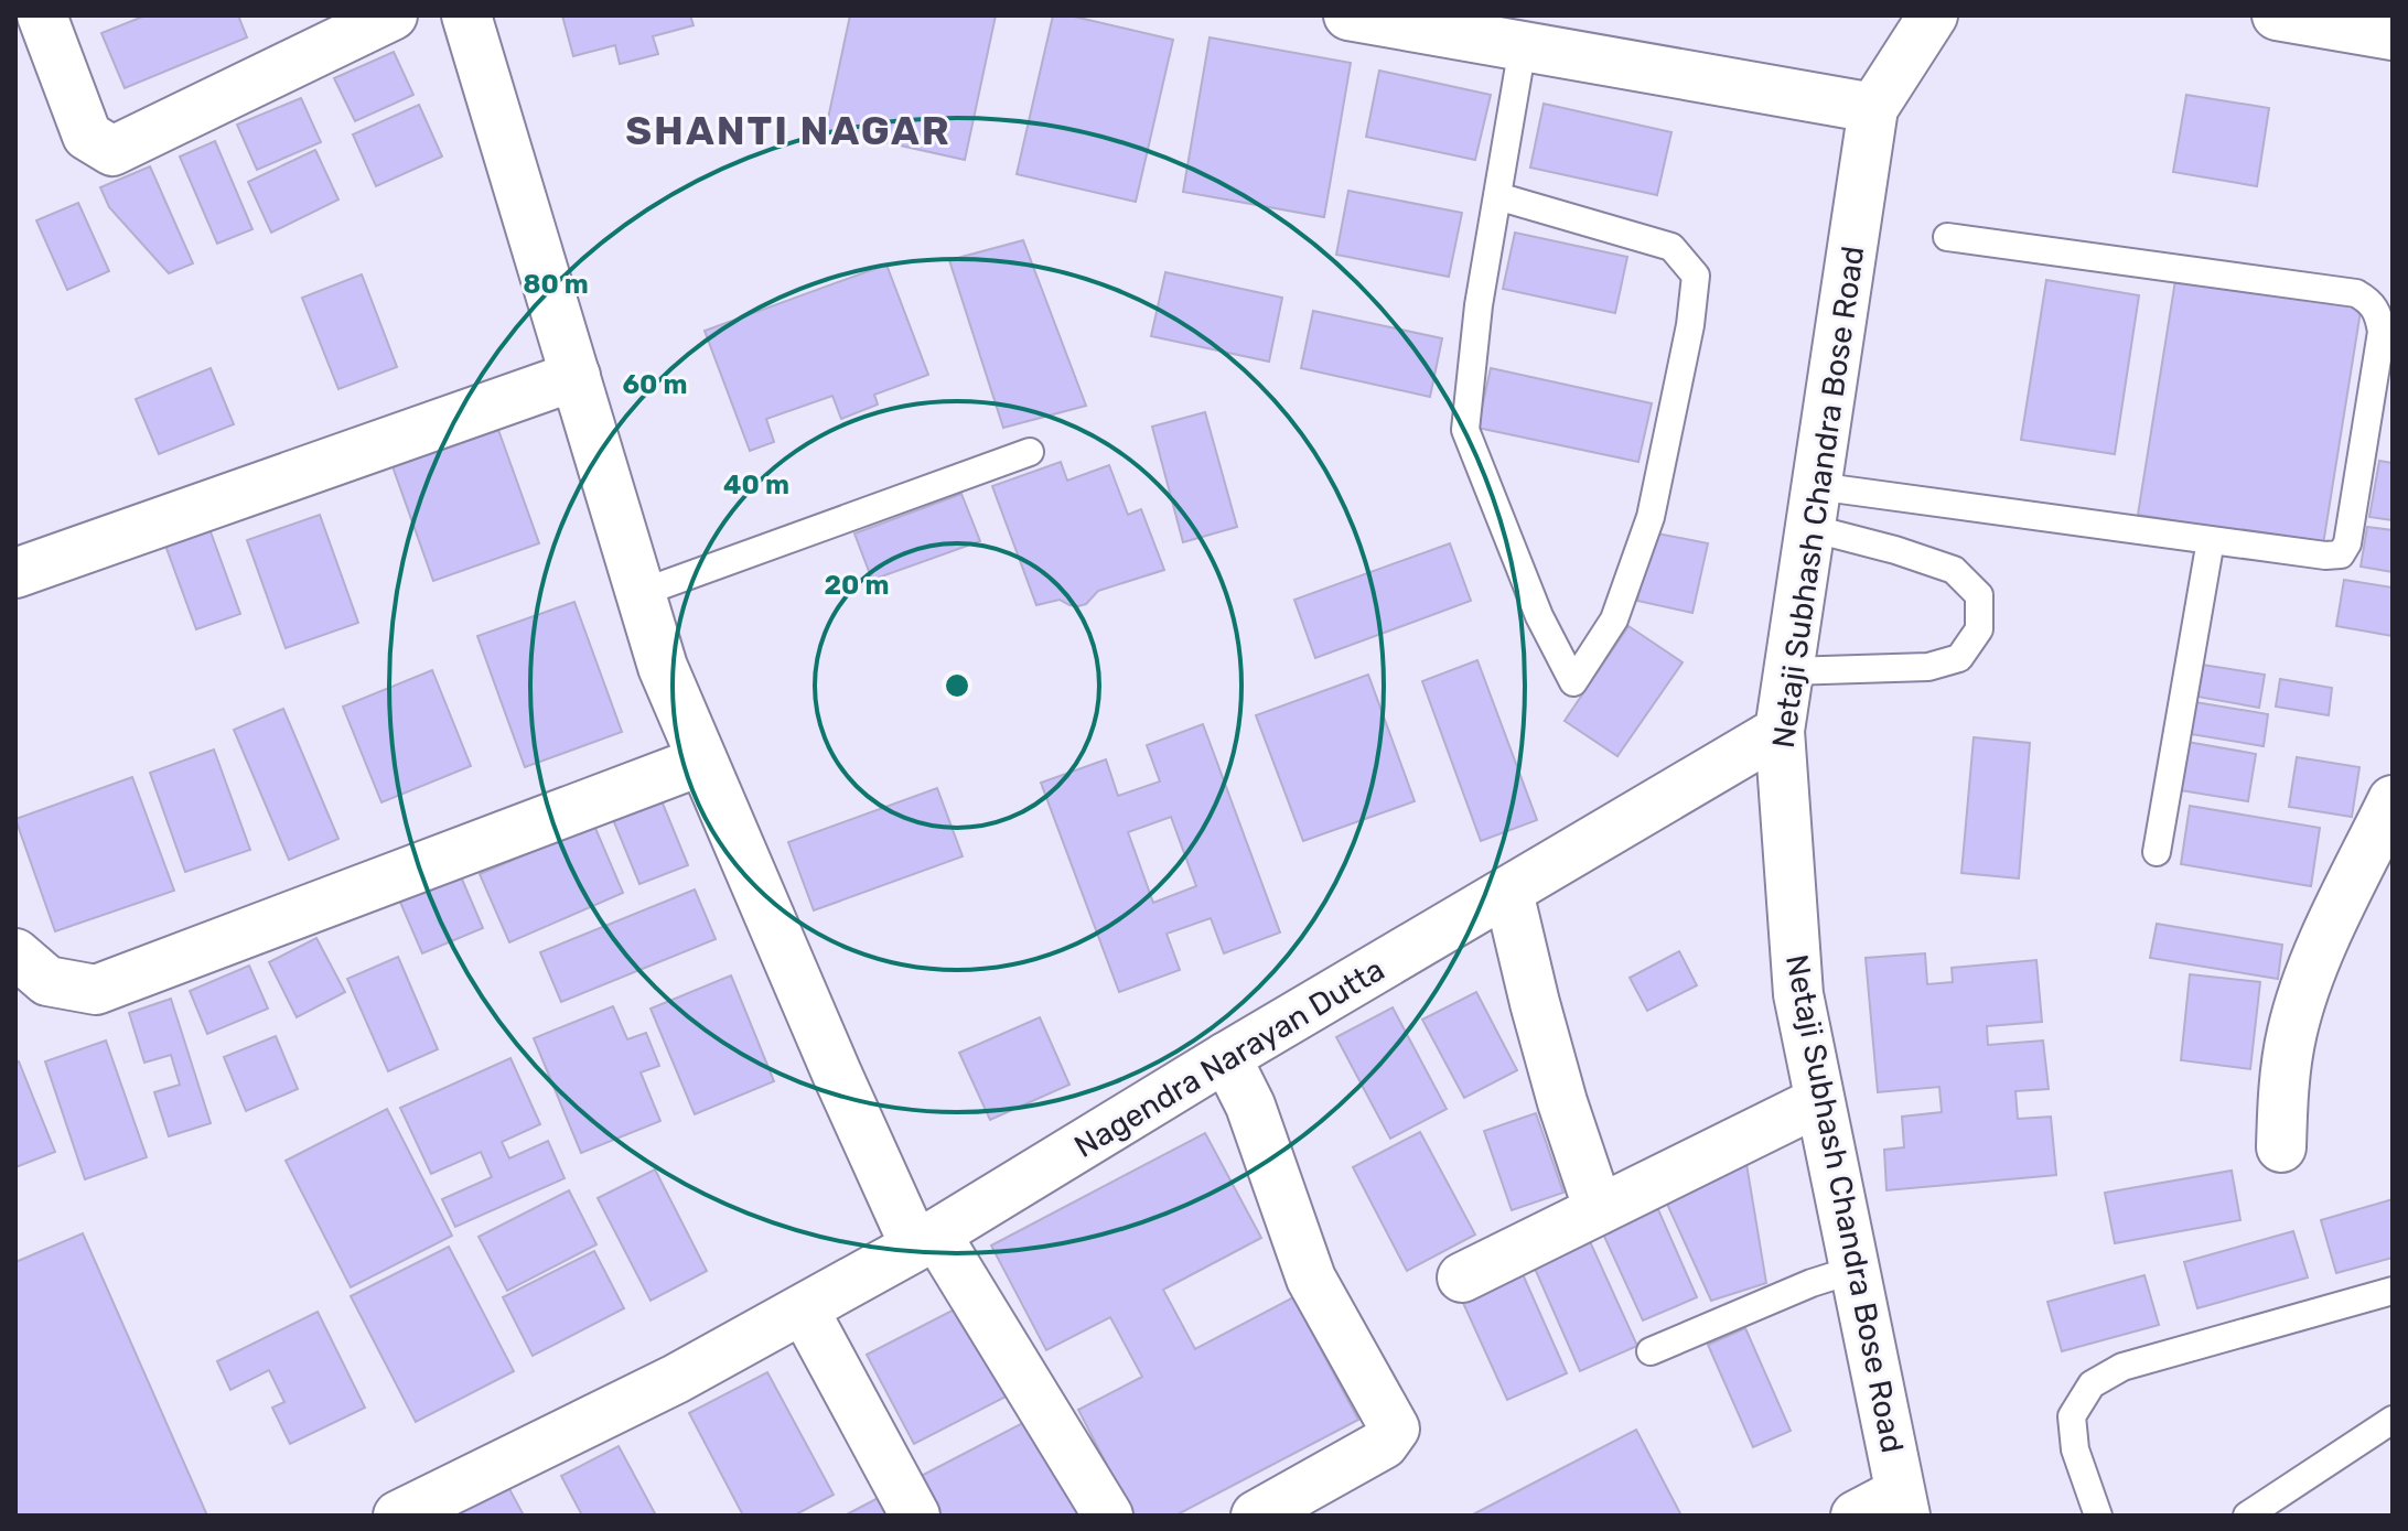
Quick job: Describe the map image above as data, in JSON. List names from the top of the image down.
{
  "streets": {
    "street": ["Netaji Subhash Chandra Bose Road", "Nagendra Narayan Dutta"]
  },
  "crossings": [
    ["Netaji Subhash Chandra Bose Road", "Nagendra Narayan Dutta"]
  ],
  "districts": ["SHANTI NAGAR"],
  "rings": [
    "80 m",
    "60 m",
    "40 m",
    "20 m"
  ]
}
